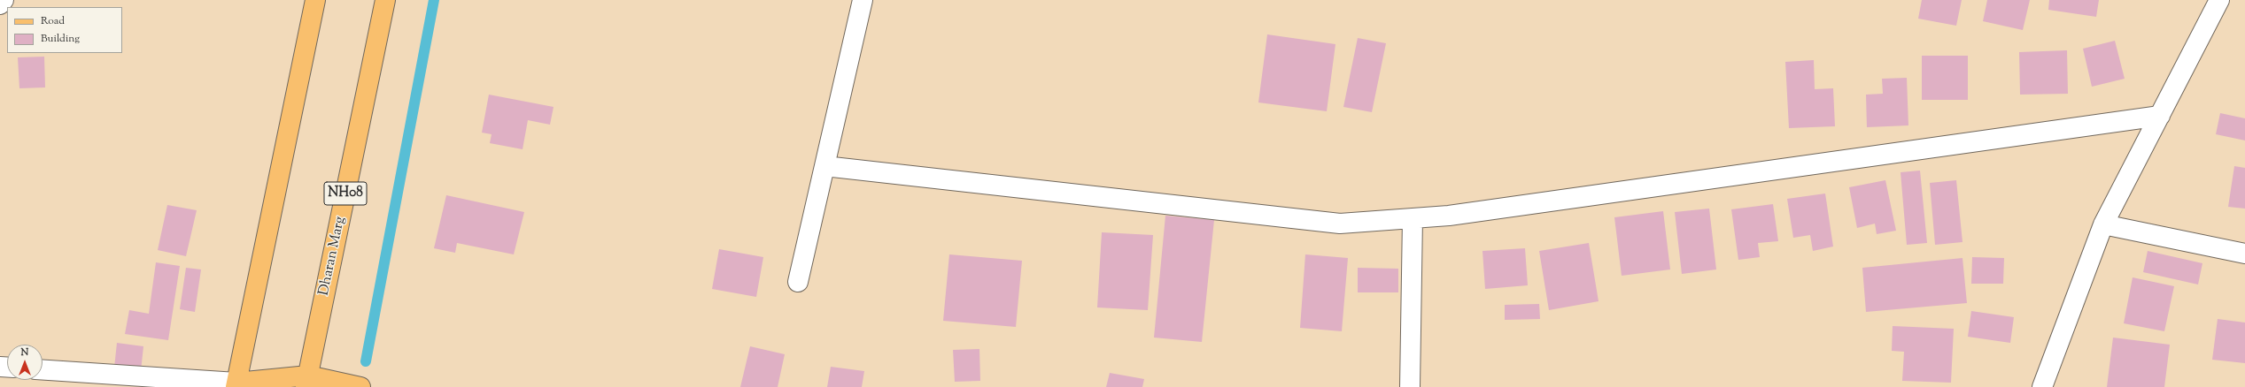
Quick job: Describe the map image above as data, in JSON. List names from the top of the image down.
{
  "streets": {
    "main road": ["NH08", "Dharan Marg"]
  },
  "legend": ["Road", "Building"],
  "north": "top"
}
